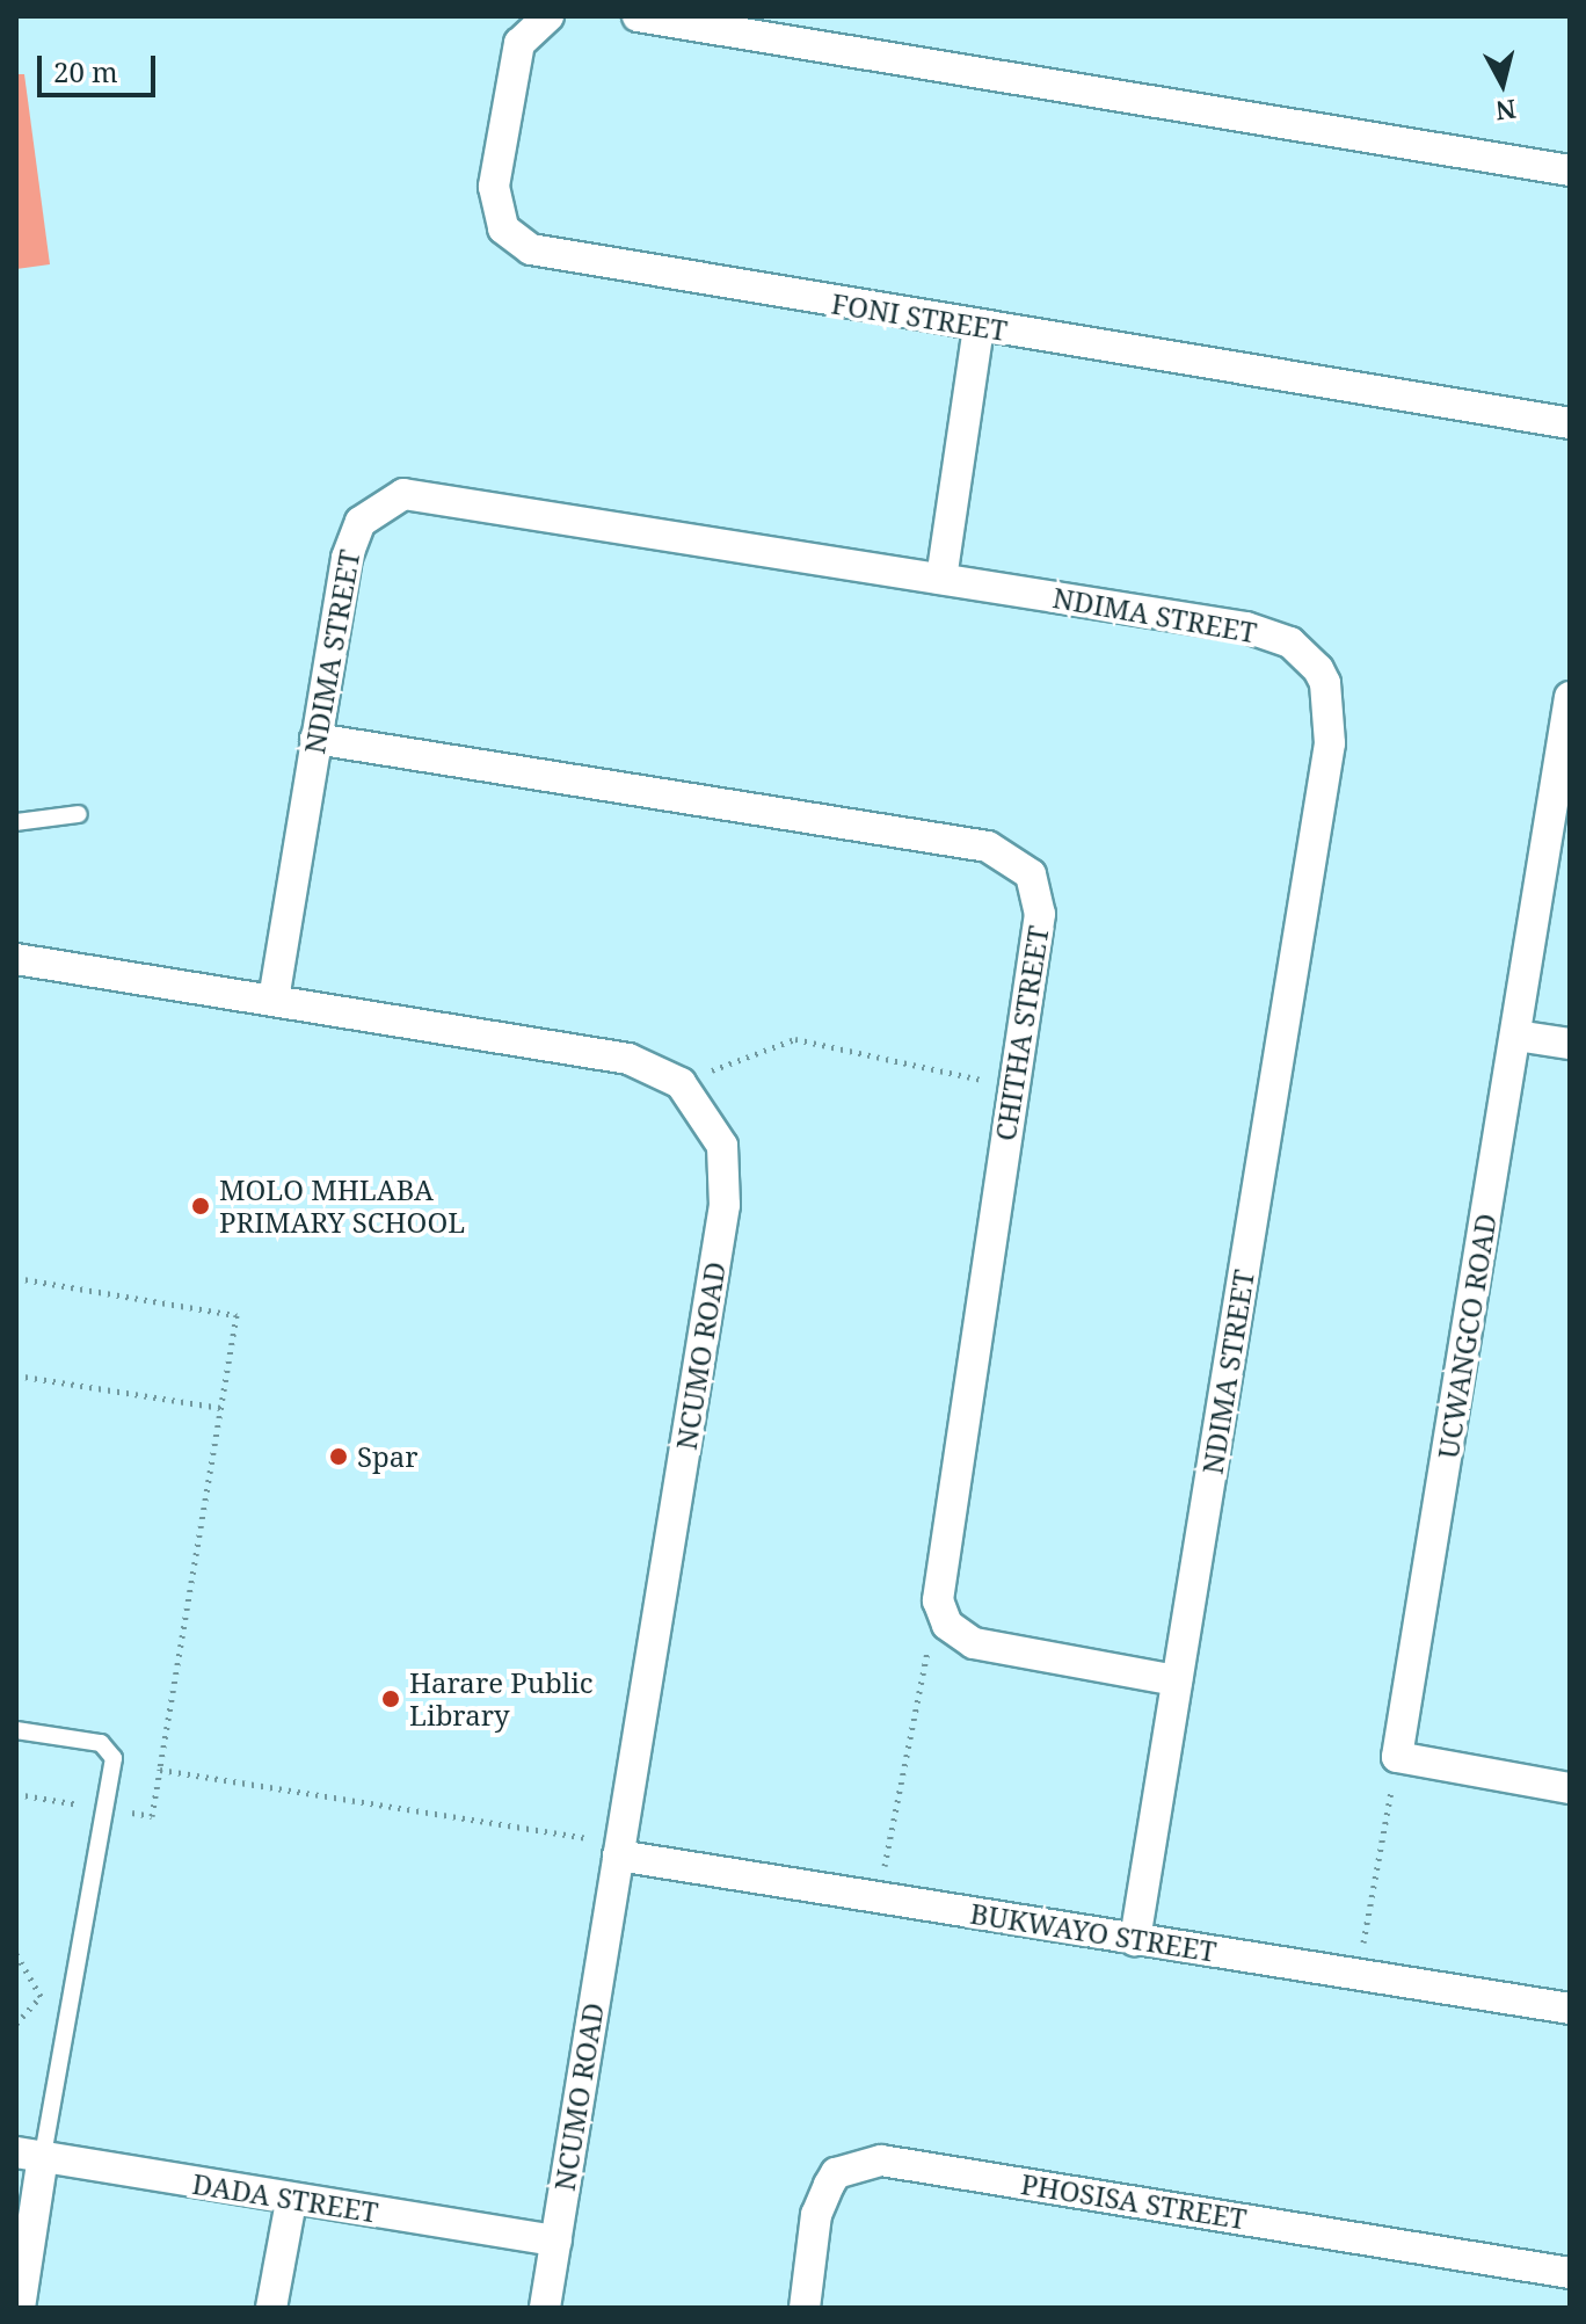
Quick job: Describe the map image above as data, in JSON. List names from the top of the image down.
{
  "streets": {
    "street": [
      "FONI STREET",
      "NDIMA STREET",
      "CHITHA STREET",
      "UCWANGCO ROAD",
      "NCUMO ROAD",
      "BUKWAYO STREET",
      "DADA STREET",
      "PHOSISA STREET"
    ]
  },
  "crossings": [
    ["NDIMA STREET", "CHITHA STREET"],
    ["NDIMA STREET", "BUKWAYO STREET"],
    ["NCUMO ROAD", "BUKWAYO STREET"],
    ["NCUMO ROAD", "DADA STREET"]
  ],
  "places": ["MOLO MHLABA PRIMARY SCHOOL", "Spar", "Harare Public Library"],
  "scale_bar": "20 m",
  "north": "bottom"
}
